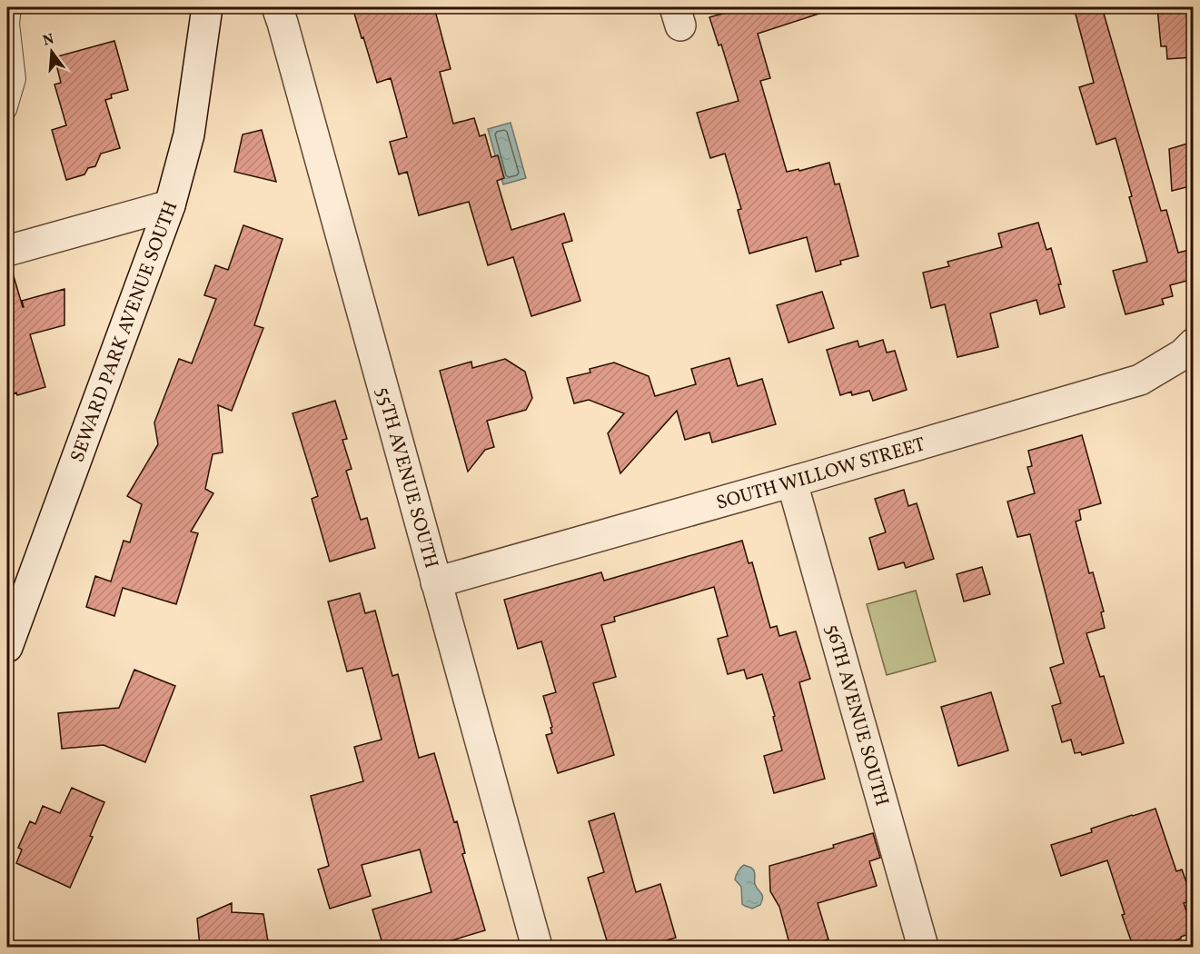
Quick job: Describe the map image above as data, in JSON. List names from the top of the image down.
{
  "streets": {
    "street": [
      "SEWARD PARK AVENUE SOUTH",
      "SOUTH WILLOW STREET",
      "55TH AVENUE SOUTH",
      "56TH AVENUE SOUTH"
    ]
  },
  "crossings": [
    ["SOUTH WILLOW STREET", "55TH AVENUE SOUTH"],
    ["SOUTH WILLOW STREET", "56TH AVENUE SOUTH"]
  ],
  "north": "top"
}
